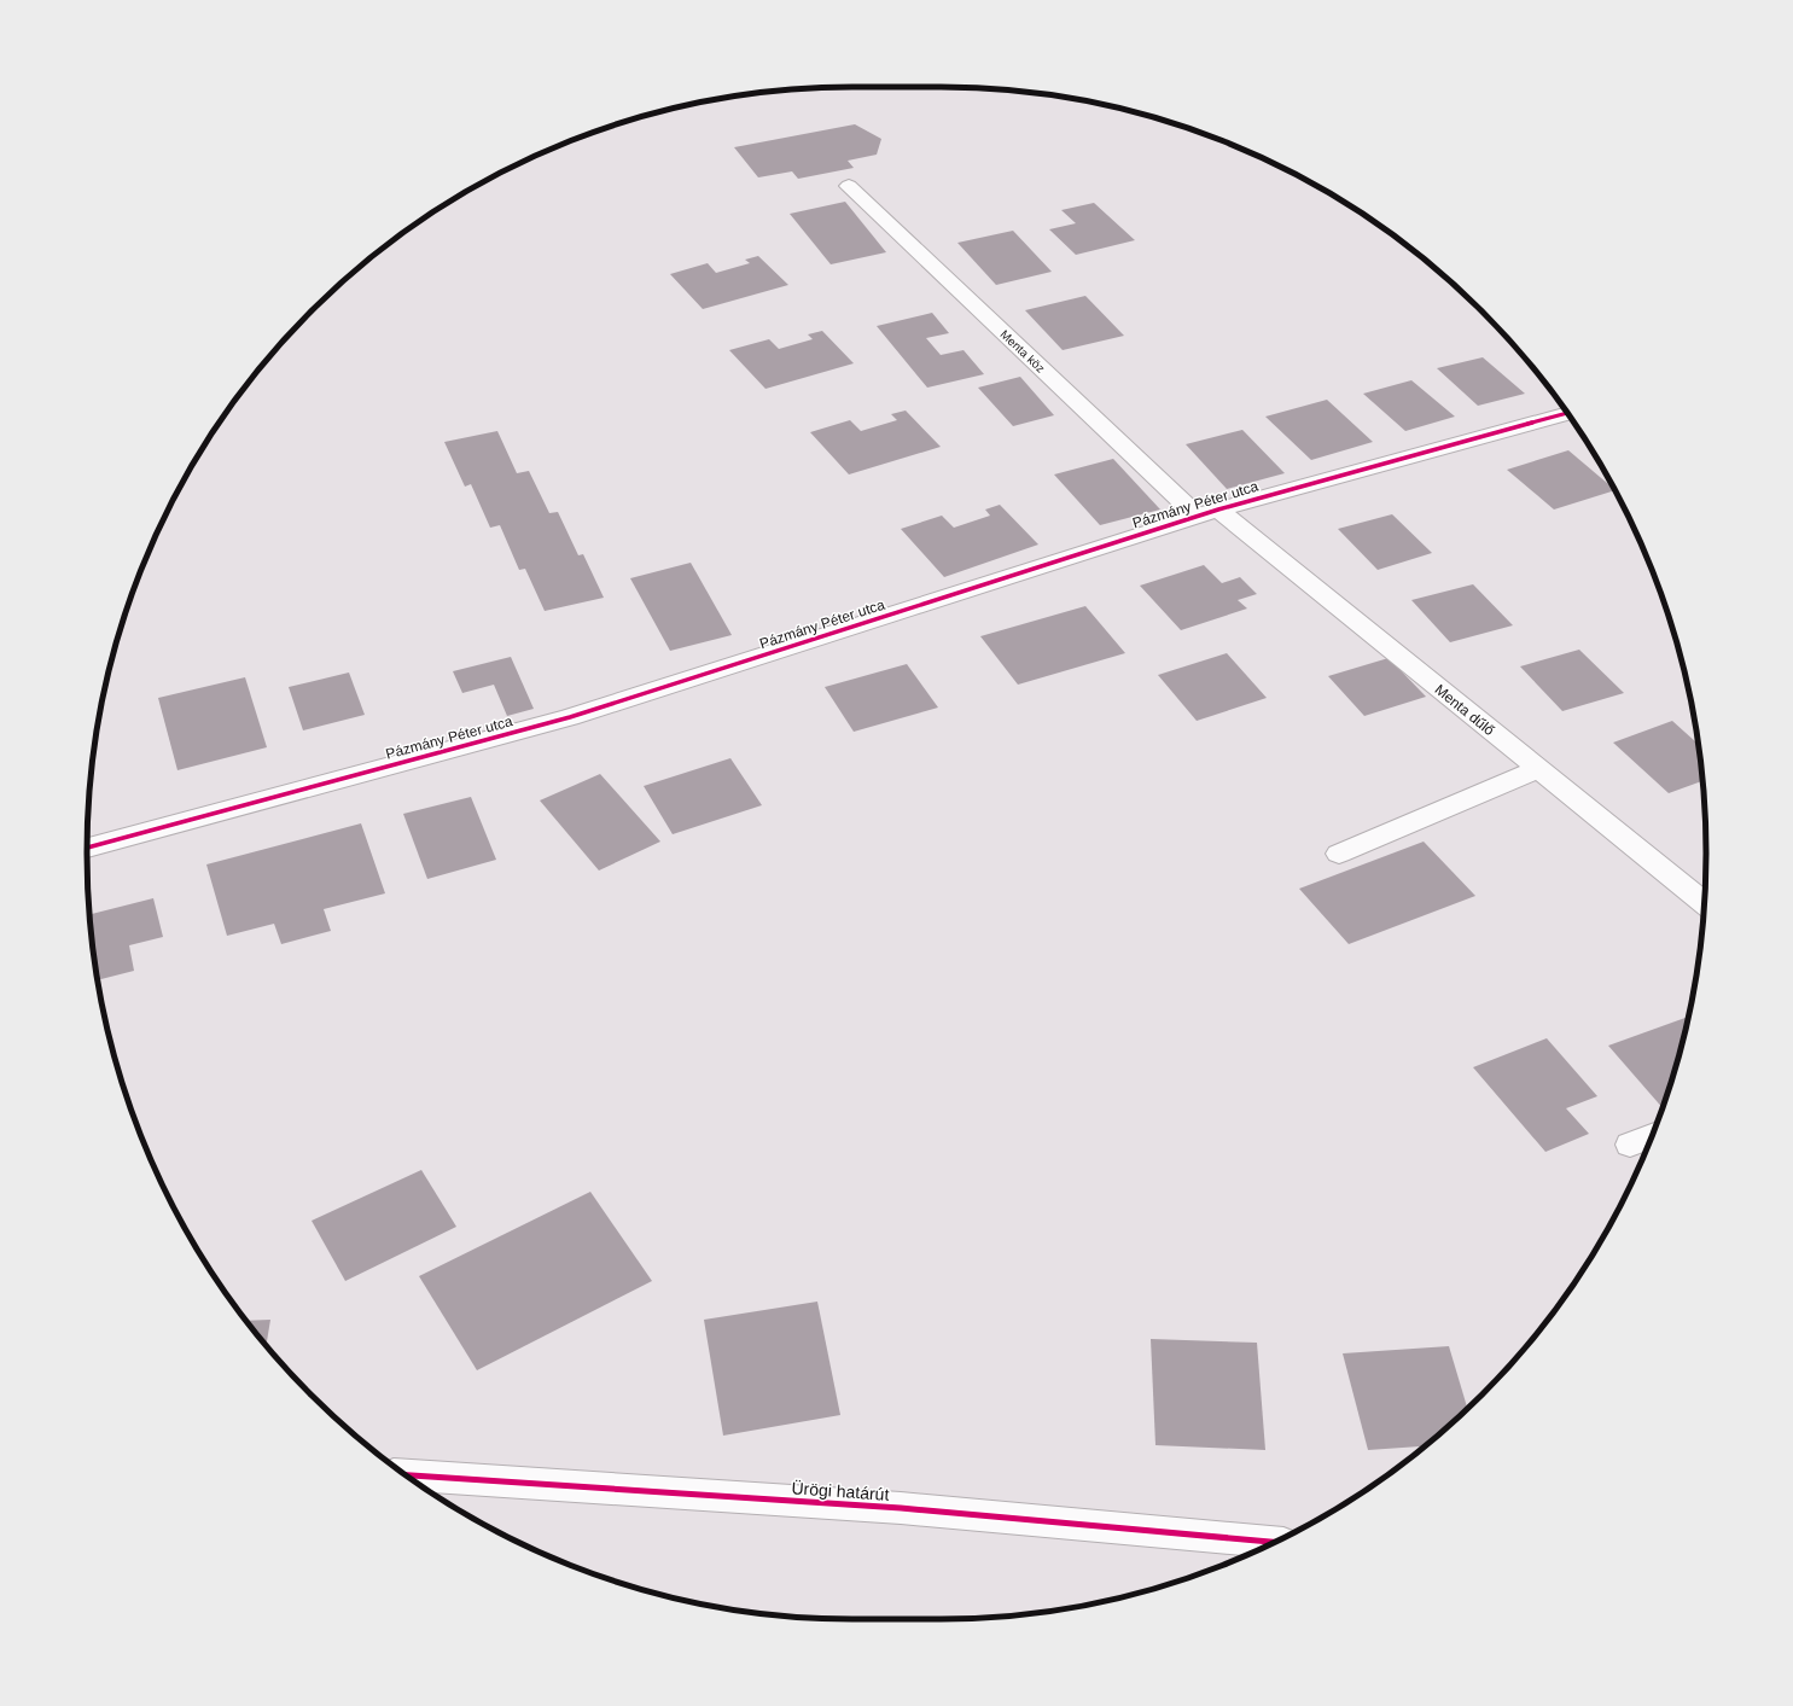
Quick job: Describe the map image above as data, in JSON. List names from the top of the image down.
{
  "streets": {
    "street": [
      "Menta köz",
      "Pázmány Péter utca",
      "Menta dűlő",
      "Ürögi határút"
    ]
  },
  "crossings": [
    ["Menta köz", "Pázmány Péter utca"],
    ["Menta köz", "Menta dűlő"],
    ["Pázmány Péter utca", "Menta dűlő"]
  ]
}
